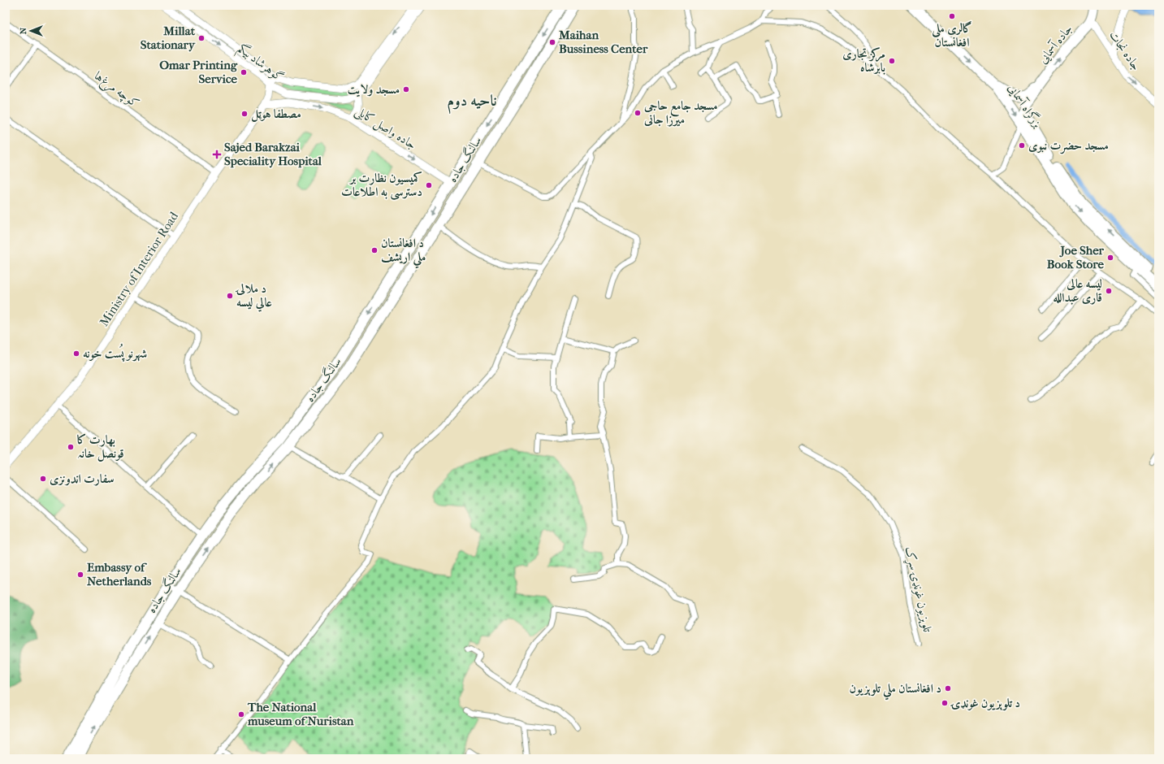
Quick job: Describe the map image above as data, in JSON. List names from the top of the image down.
{
  "streets": {
    "highway": ["جاده آسمایی", "بزرگراه آسمایی", "سالنگ جاده"],
    "main road": [
      "جاده نجات",
      "گوهرشاد بیگم",
      "جاده واصل کابلی",
      "Ministry of Interior Road"
    ],
    "street": ["کوچه مرغ‌ها", "تلوېزيون غونډۍ سړک"]
  },
  "crossings": [
    ["جاده آسمایی", "جاده نجات"],
    ["جاده آسمایی", "بزرگراه آسمایی"],
    ["گوهرشاد بیگم", "Ministry of Interior Road"],
    ["کوچه مرغ‌ها", "Ministry of Interior Road"],
    ["جاده واصل کابلی", "سالنگ جاده"],
    ["جاده واصل کابلی", "Ministry of Interior Road"]
  ],
  "one_way": ["جاده آسمایی", "جاده نجات", "جاده واصل کابلی"],
  "districts": ["ناحیه دوم"],
  "places": {
    "other": [
      "گالری ملی افغانستان",
      "Millat Stationary",
      "Maihan Bussiness Center",
      "مرکز تجاری بابرشاه",
      "Omar Printing Service",
      "مسجد ولایت",
      "مسجد جامع حاجی میرزا جانی",
      "مصطفا هوټل",
      "مسجد حضرت نبوی",
      "کمیسیون نظارت بر دسترسی به اطلاعات",
      "د افغانستان ملي اریشف",
      "Joe Sher Book Store",
      "لیسه عالی قاری عبدالله",
      "د ملالۍ عالي لیسه",
      "شهرنو پُست خونه",
      "بھارت کا قونصل خانہ",
      "سفارت اندونزی",
      "Embassy of Netherlands",
      "د افغانستان ملي تلوېزیون",
      "د تلوېزیون غونډۍ",
      "The National museum of Nuristan"
    ],
    "health": ["Sajed Barakzai Speciality Hospital"]
  },
  "north": "left"
}
